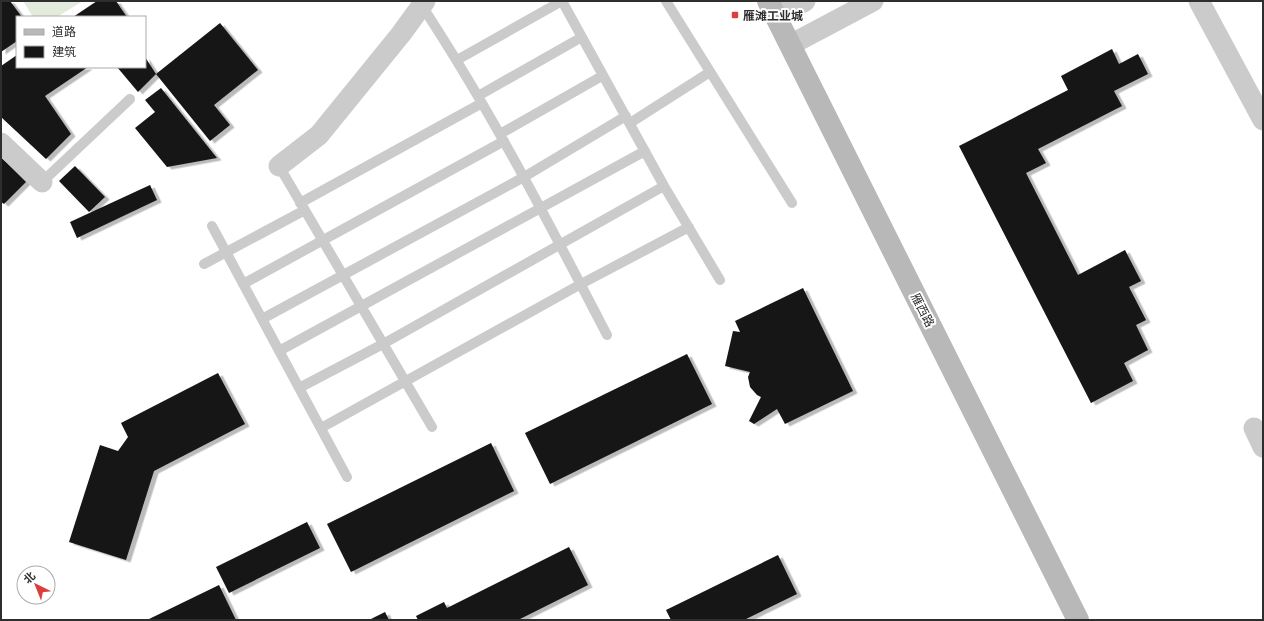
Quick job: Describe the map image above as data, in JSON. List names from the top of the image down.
{
  "streets": {
    "main road": ["雁西路"]
  },
  "places": {
    "transit": ["雁滩工业城"]
  },
  "legend": ["道路", "建筑"],
  "north": "top left"
}
